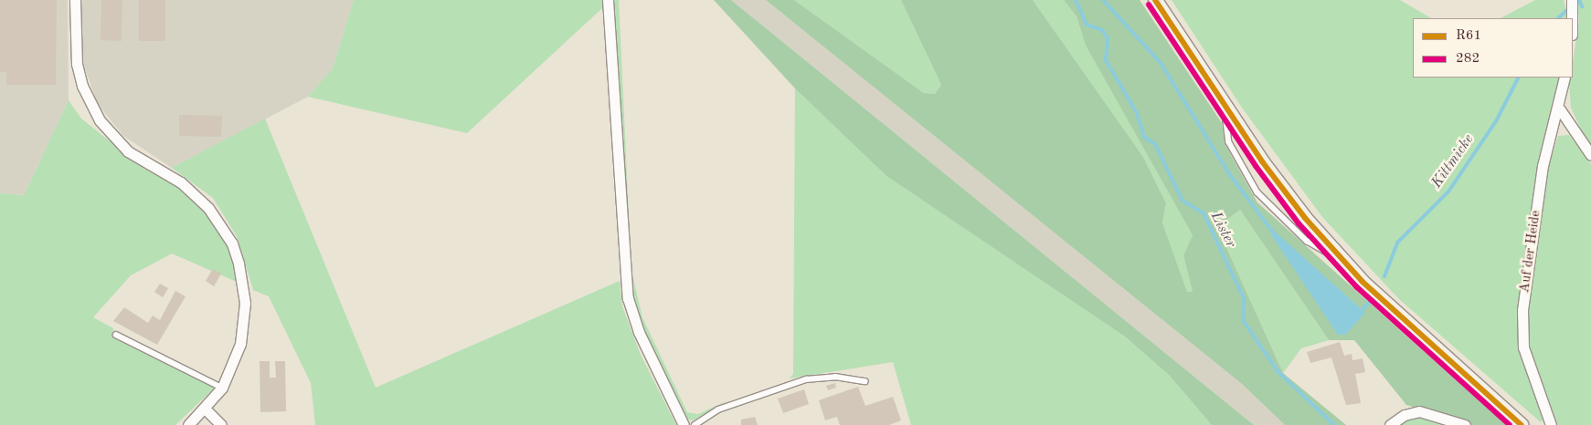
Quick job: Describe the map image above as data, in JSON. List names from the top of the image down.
{
  "streets": {
    "street": ["Auf der Heide"]
  },
  "water": ["Kittmicke", "Lister"],
  "lines": ["transit line R61", "transit line 282"],
  "legend": ["R61", "282"]
}
